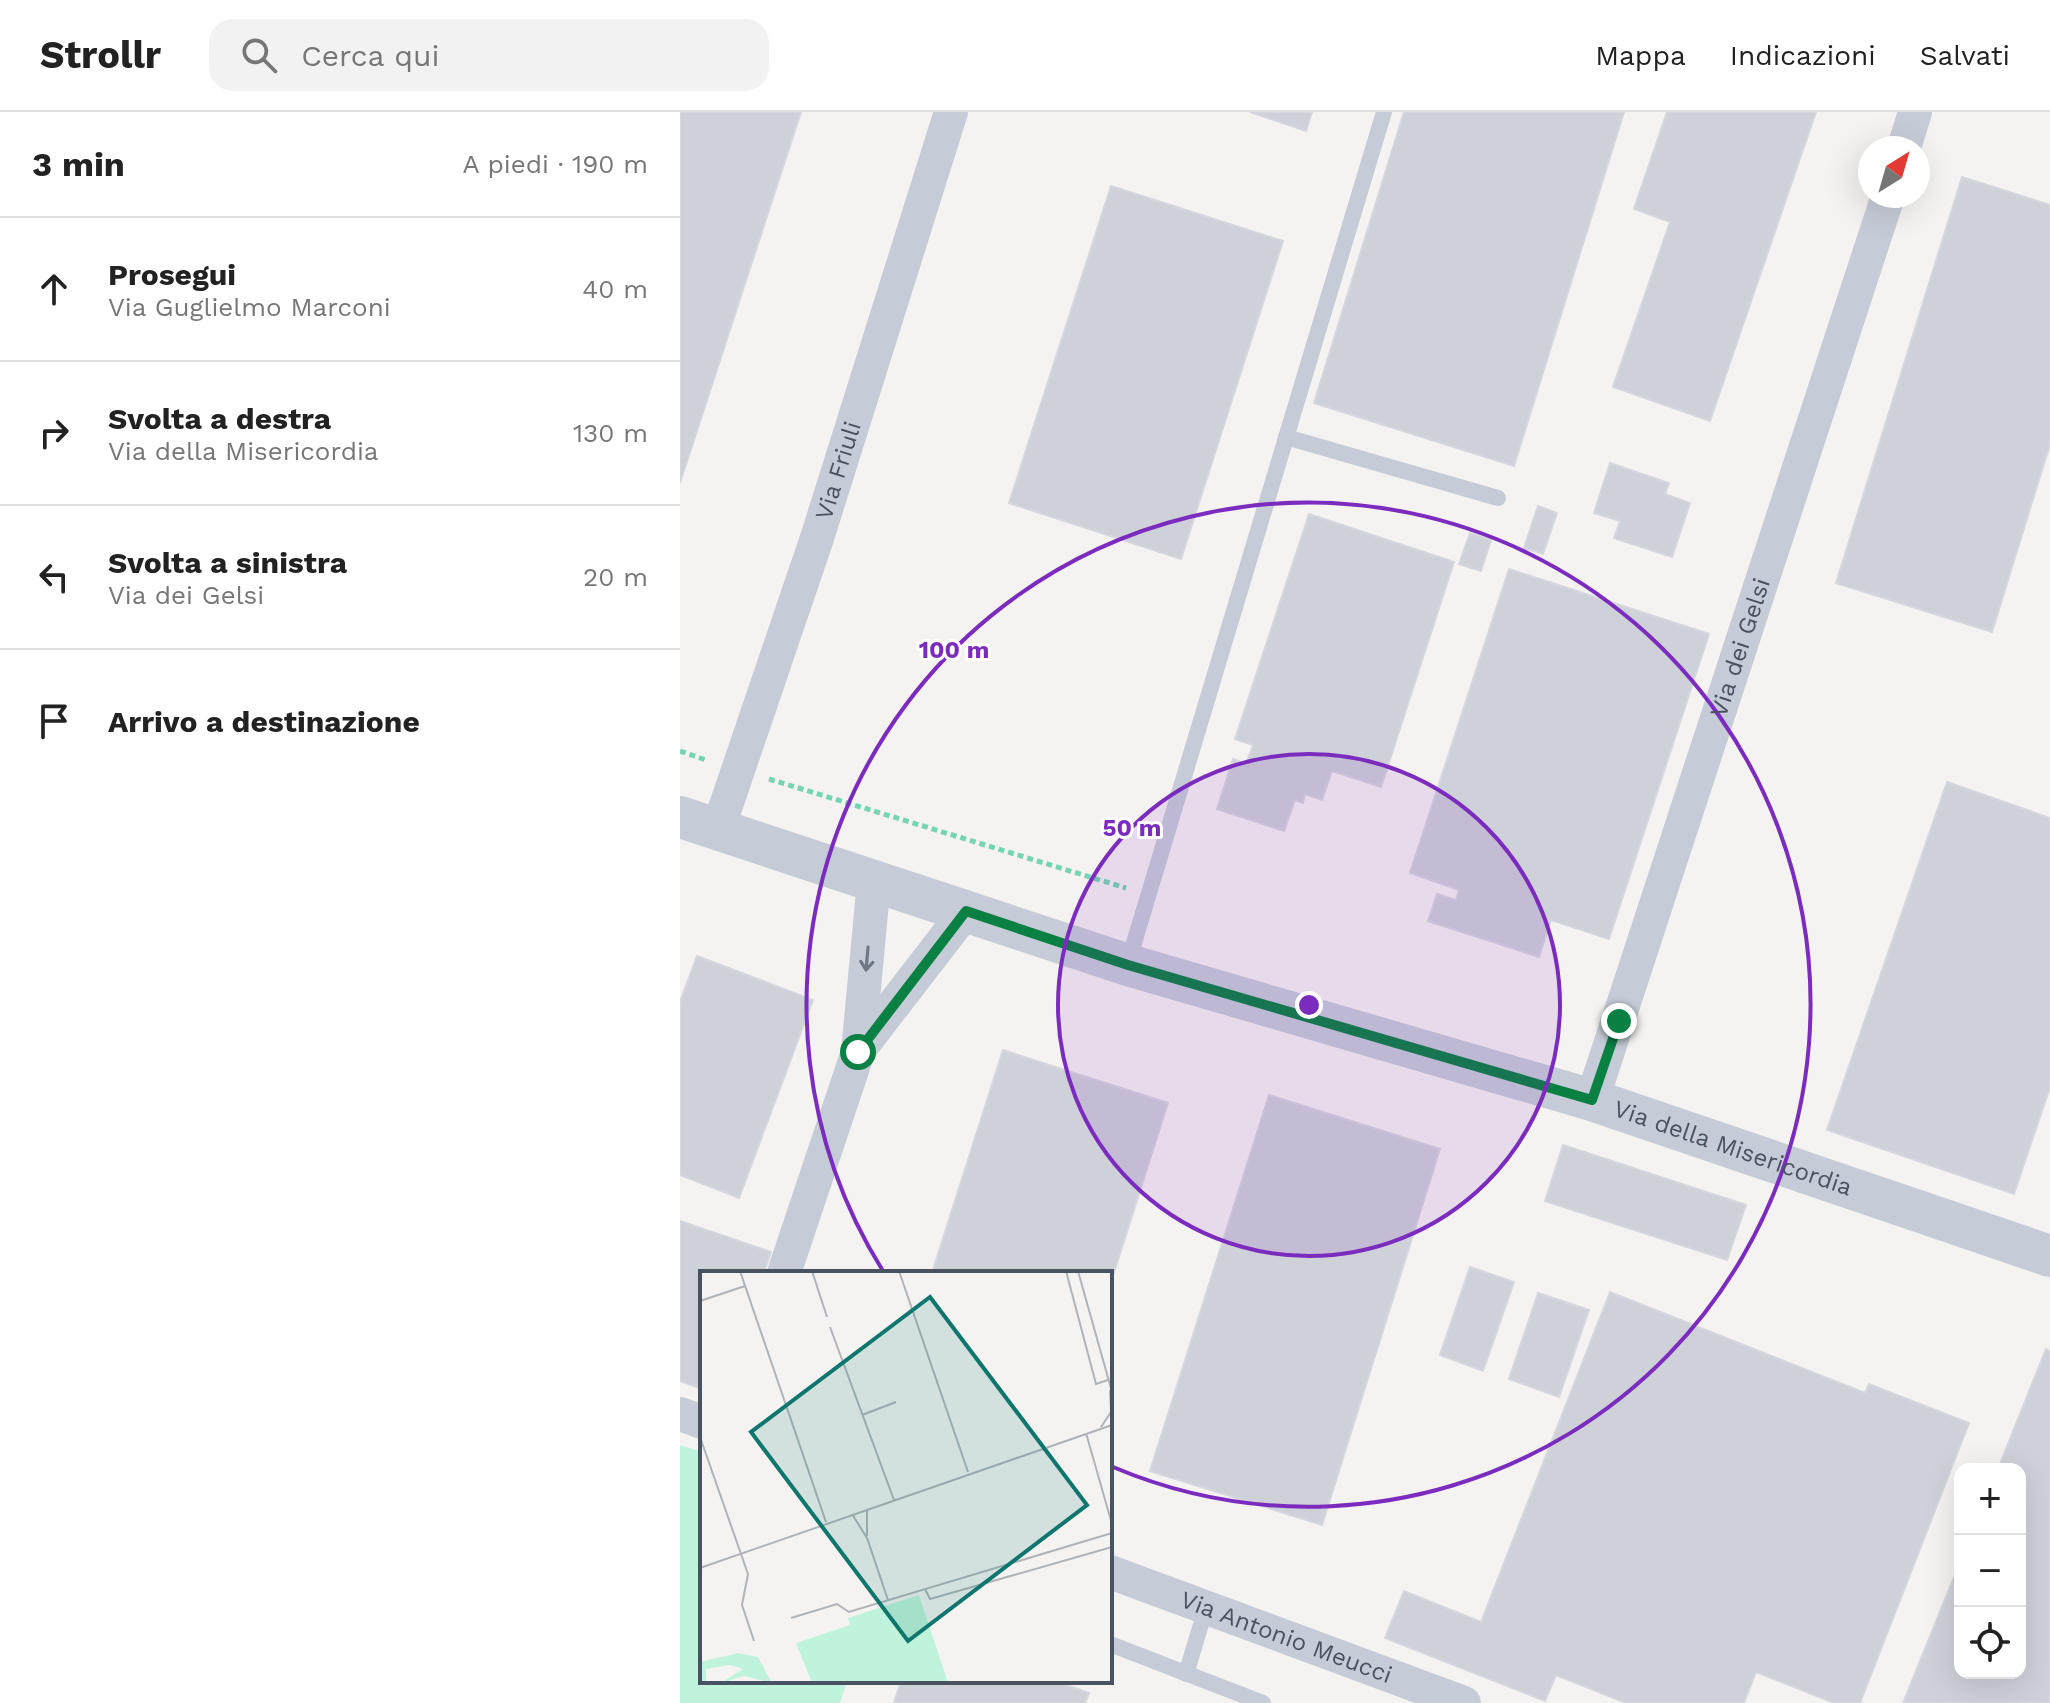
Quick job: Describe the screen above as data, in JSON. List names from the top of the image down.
{
  "streets": {
    "street": [
      "Via Friuli",
      "Via dei Gelsi",
      "Via della Misericordia",
      "Via Antonio Meucci"
    ]
  },
  "crossings": [
    ["Via Friuli", "Via della Misericordia"],
    ["Via dei Gelsi", "Via della Misericordia"]
  ],
  "north": "top right",
  "page": {
    "header": "Strollr",
    "search": "Cerca qui",
    "nav": ["Mappa", "Indicazioni", "Salvati"],
    "heading": ["3 min", "A piedi · 190 m"],
    "list": [
      ["Prosegui", "Via Guglielmo Marconi", "40 m"],
      ["Svolta a destra", "Via della Misericordia", "130 m"],
      ["Svolta a sinistra", "Via dei Gelsi", "20 m"],
      "Arrivo a destinazione"
    ],
    "map_buttons": ["+", "−"]
  },
  "rings": ["100 m", "50 m"]
}
